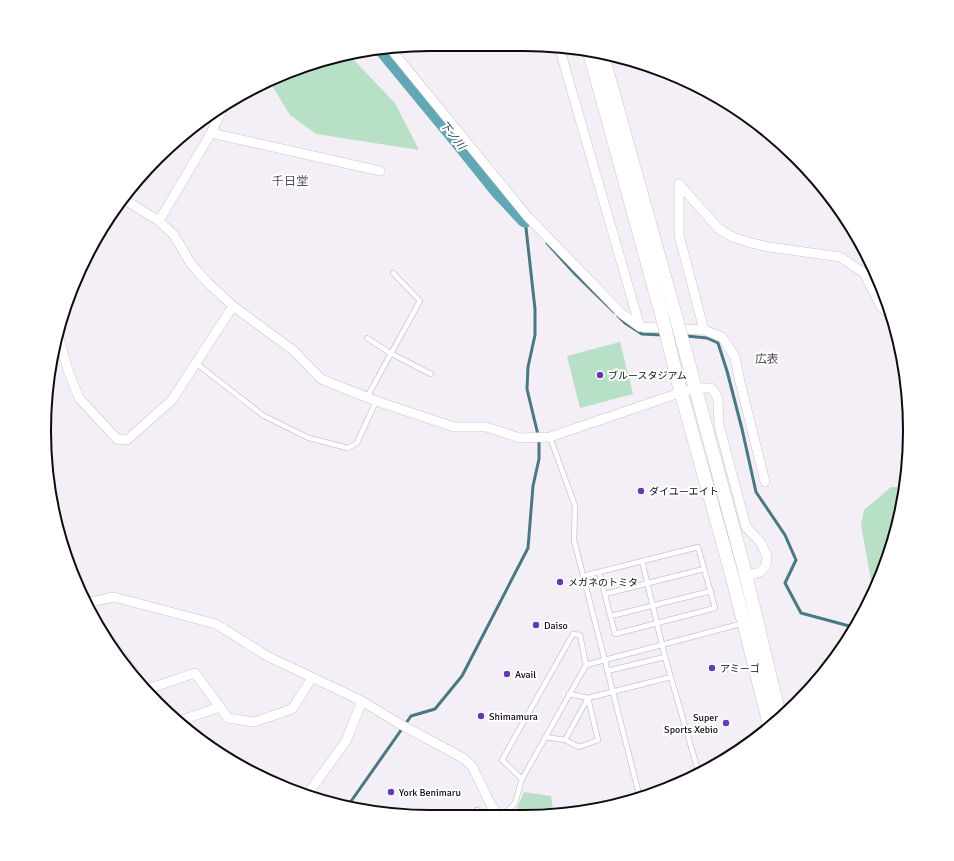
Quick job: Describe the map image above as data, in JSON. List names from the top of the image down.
{
  "districts": ["千日堂", "広表"],
  "water": ["下ノ川"],
  "places": [
    "ブルースタジアム",
    "ダイユーエイト",
    "メガネのトミタ",
    "Daiso",
    "アミーゴ",
    "Avail",
    "Shimamura",
    "Super Sports Xebio",
    "York Benimaru"
  ]
}
